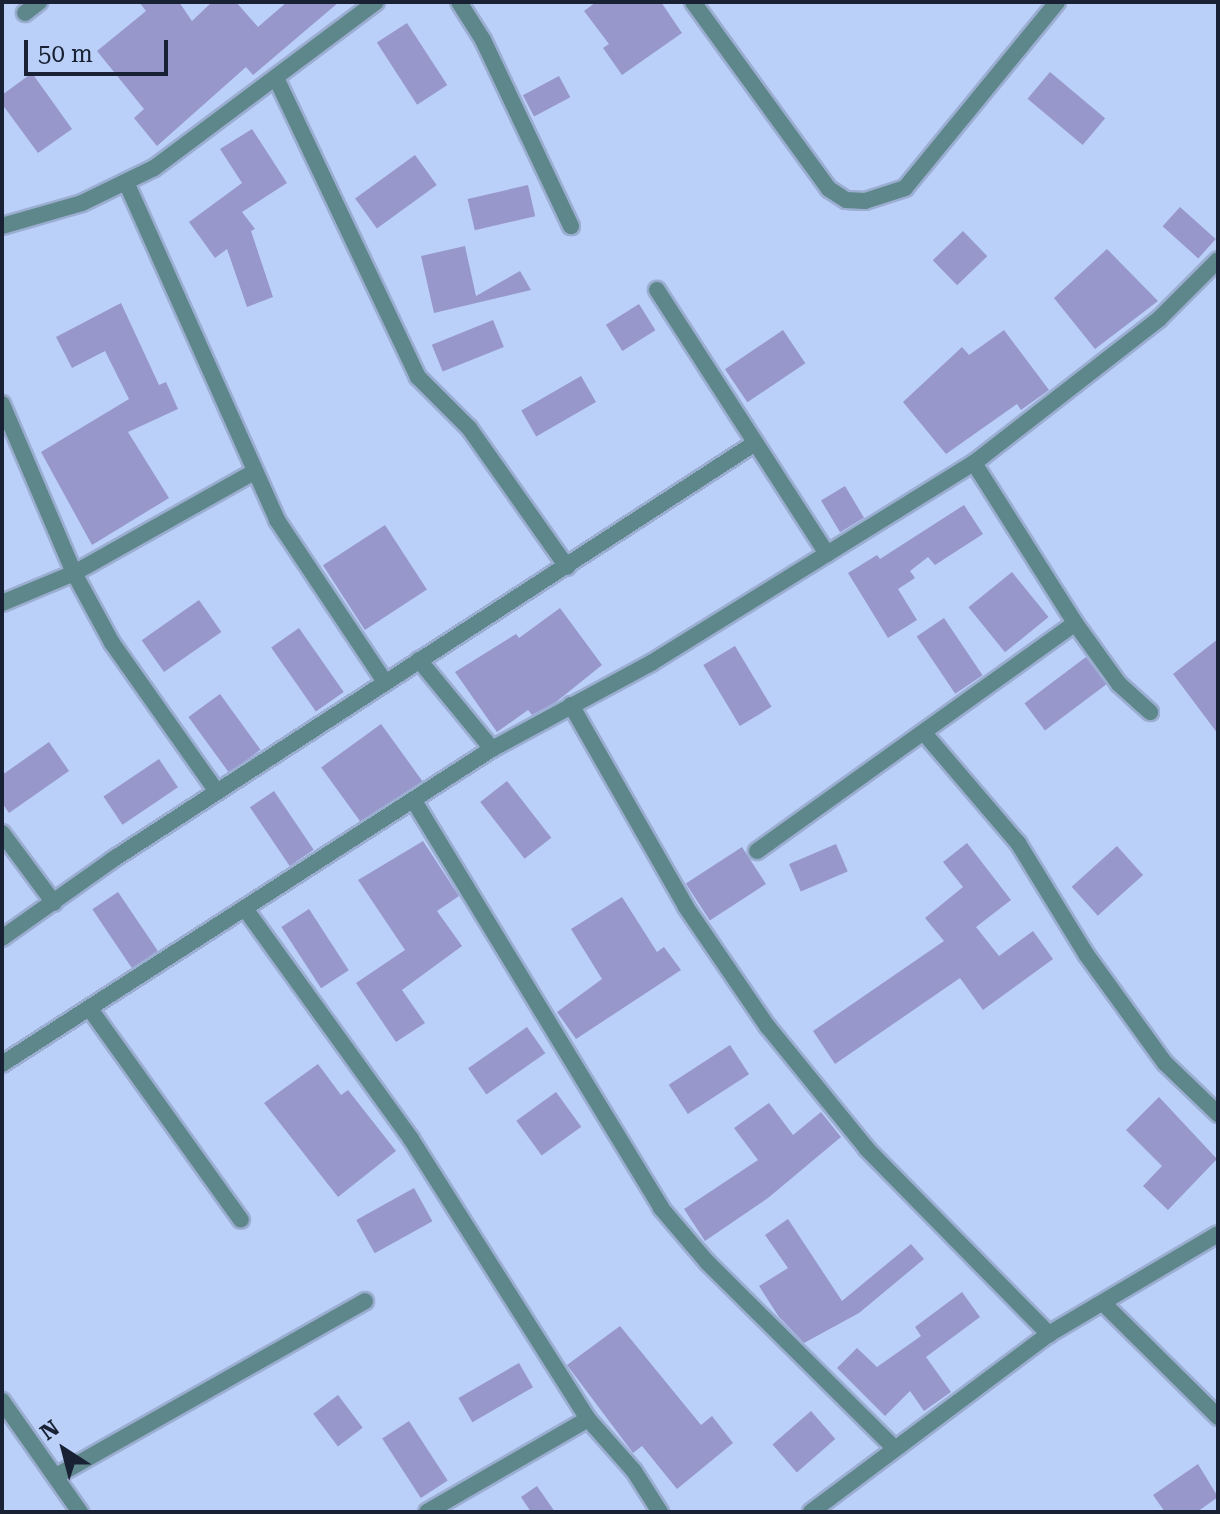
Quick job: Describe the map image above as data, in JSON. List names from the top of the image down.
{
  "scale_bar": "50 m",
  "north": "top left"
}
